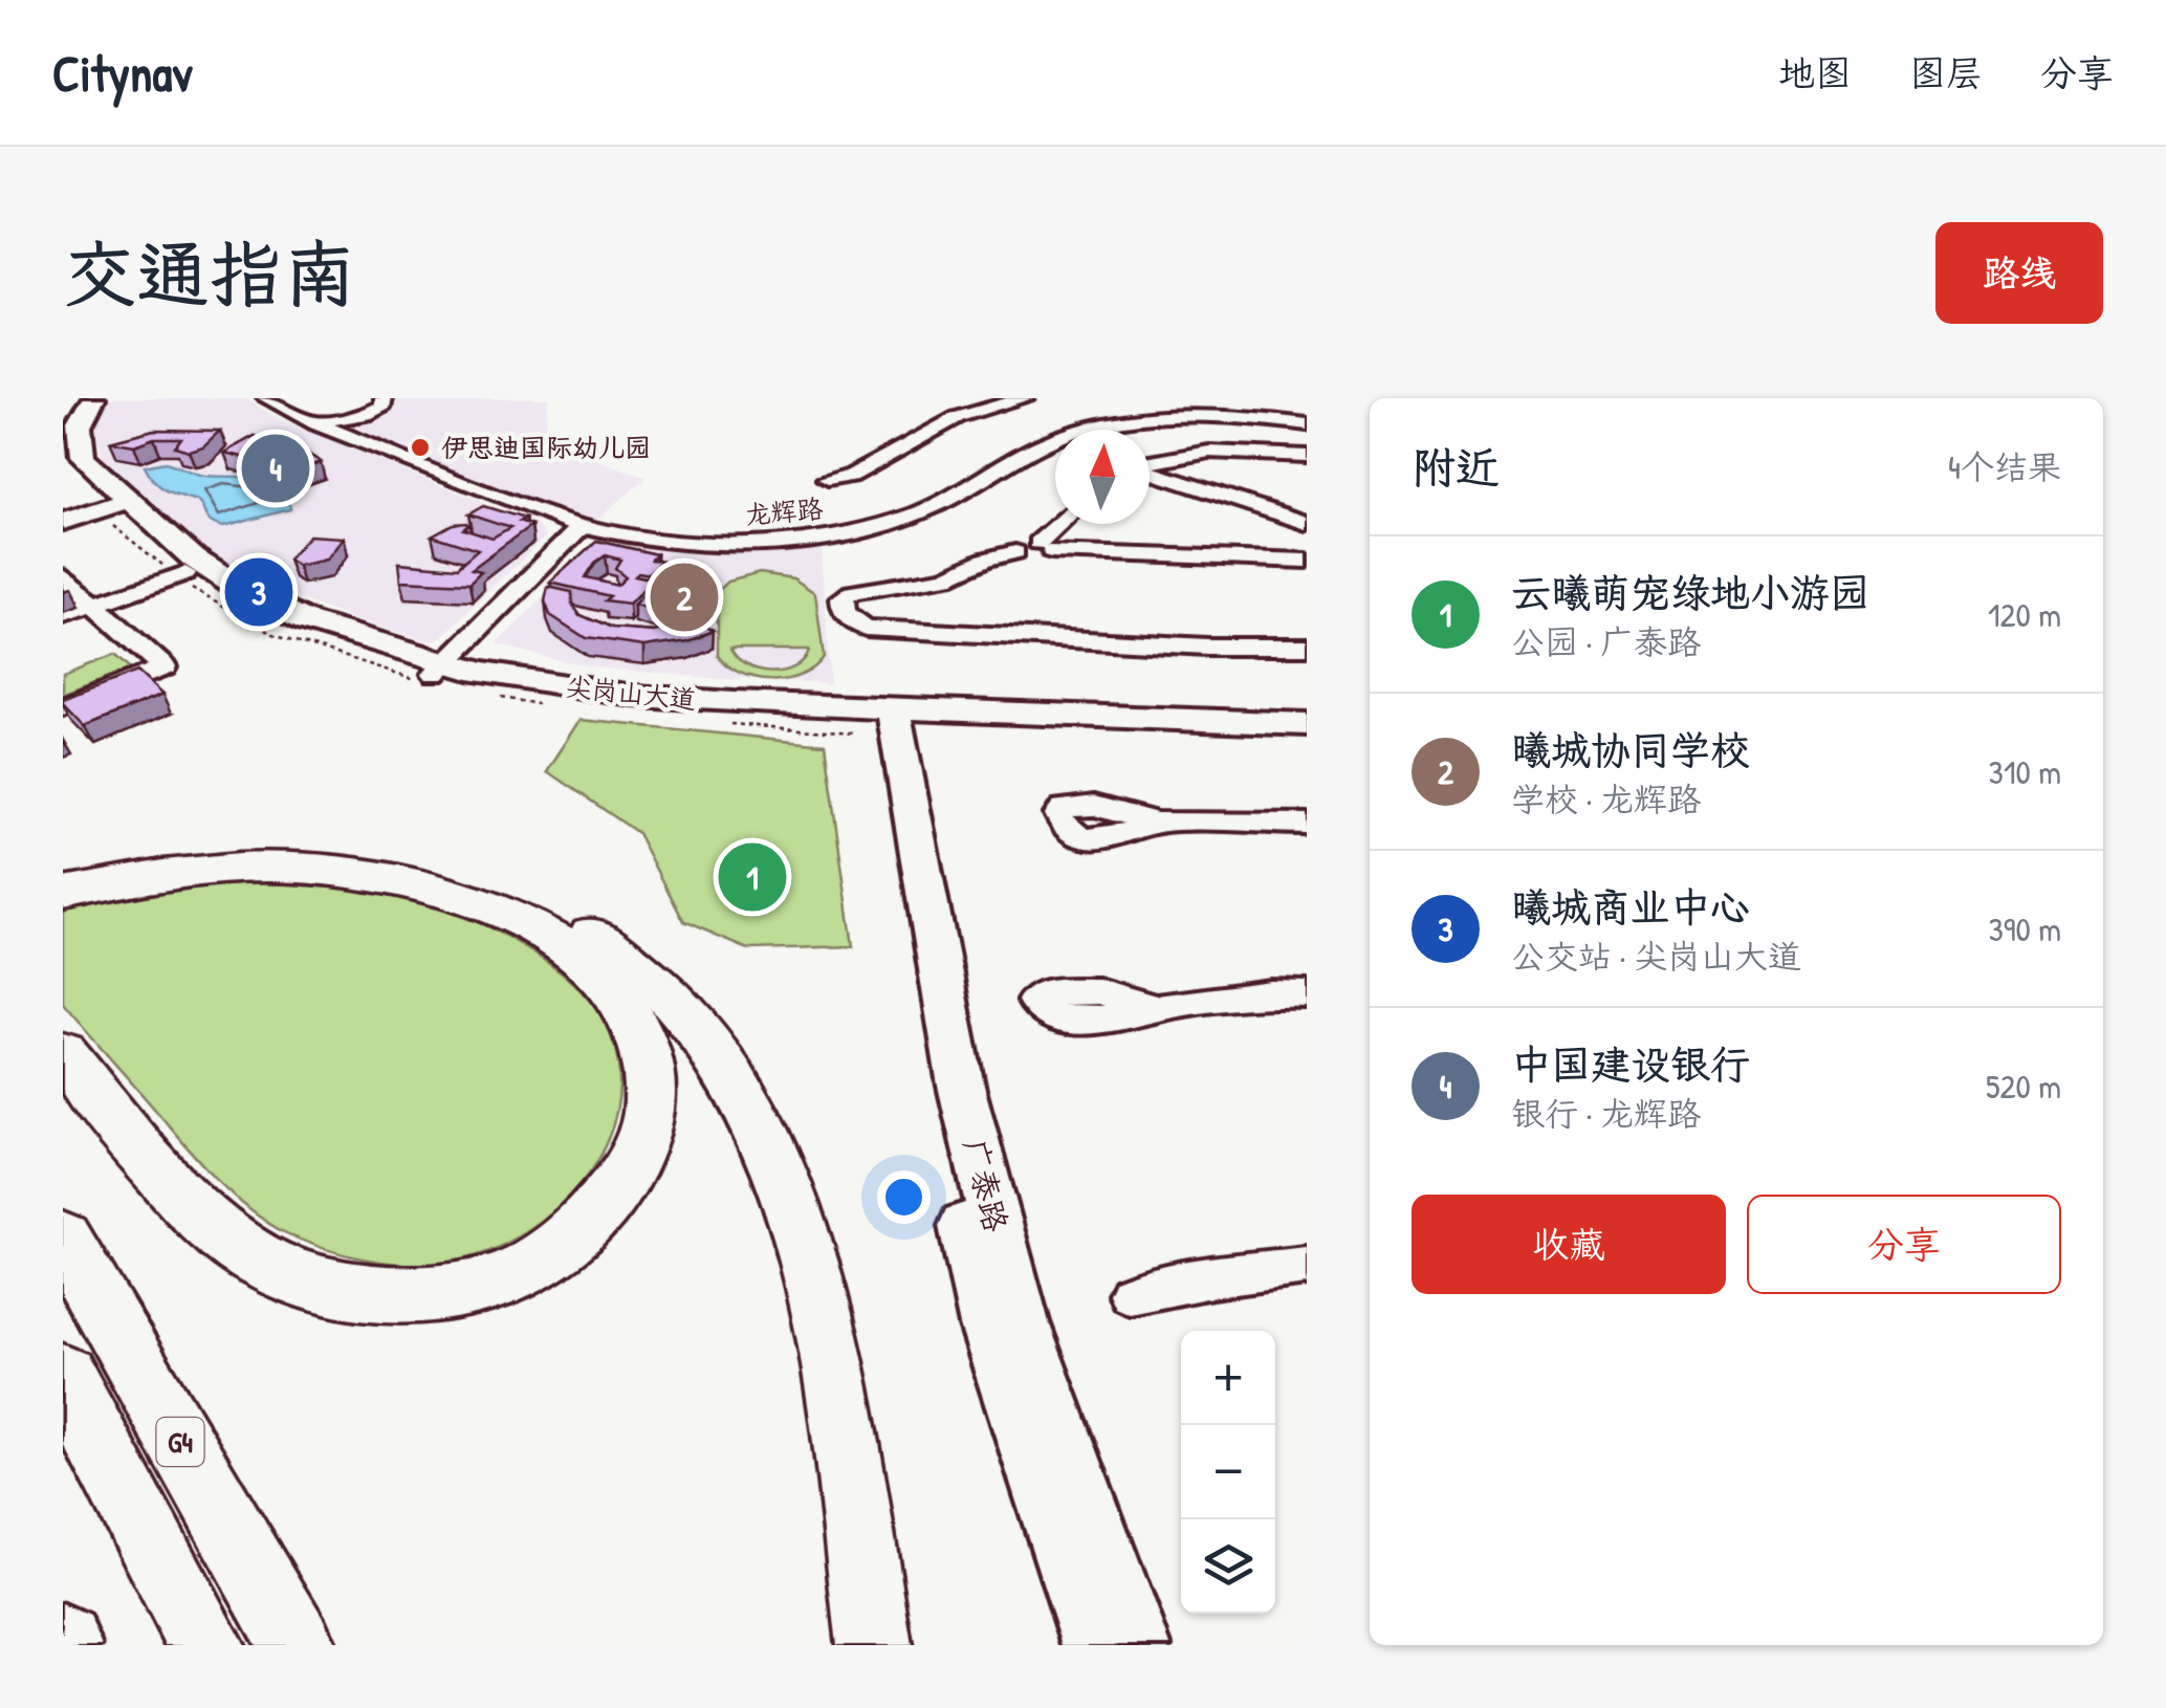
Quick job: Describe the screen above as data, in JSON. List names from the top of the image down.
{
  "streets": {
    "highway": ["G4"],
    "main road": ["尖岗山大道", "广泰路"],
    "street": ["龙辉路"]
  },
  "crossings": [
    ["尖岗山大道", "广泰路"]
  ],
  "places": ["伊思迪国际幼儿园"],
  "north": "top",
  "page": {
    "header": "Citynav",
    "nav": ["地图", "图层", "分享"],
    "buttons": [
      "路线",
      ["收藏", "分享"]
    ],
    "title": "交通指南",
    "heading": ["附近", "4个结果"],
    "pins": [
      "4",
      "3",
      "2",
      "1"
    ],
    "list": [
      {
        "mark": "1",
        "name": "云曦萌宠绿地小游园",
        "note": "公园 · 广泰路",
        "value": "120 m"
      },
      {
        "mark": "2",
        "name": "曦城协同学校",
        "note": "学校 · 龙辉路",
        "value": "310 m"
      },
      {
        "mark": "3",
        "name": "曦城商业中心",
        "note": "公交站 · 尖岗山大道",
        "value": "390 m"
      },
      {
        "mark": "4",
        "name": "中国建设银行",
        "note": "银行 · 龙辉路",
        "value": "520 m"
      }
    ],
    "map_buttons": ["+", "−"]
  }
}
